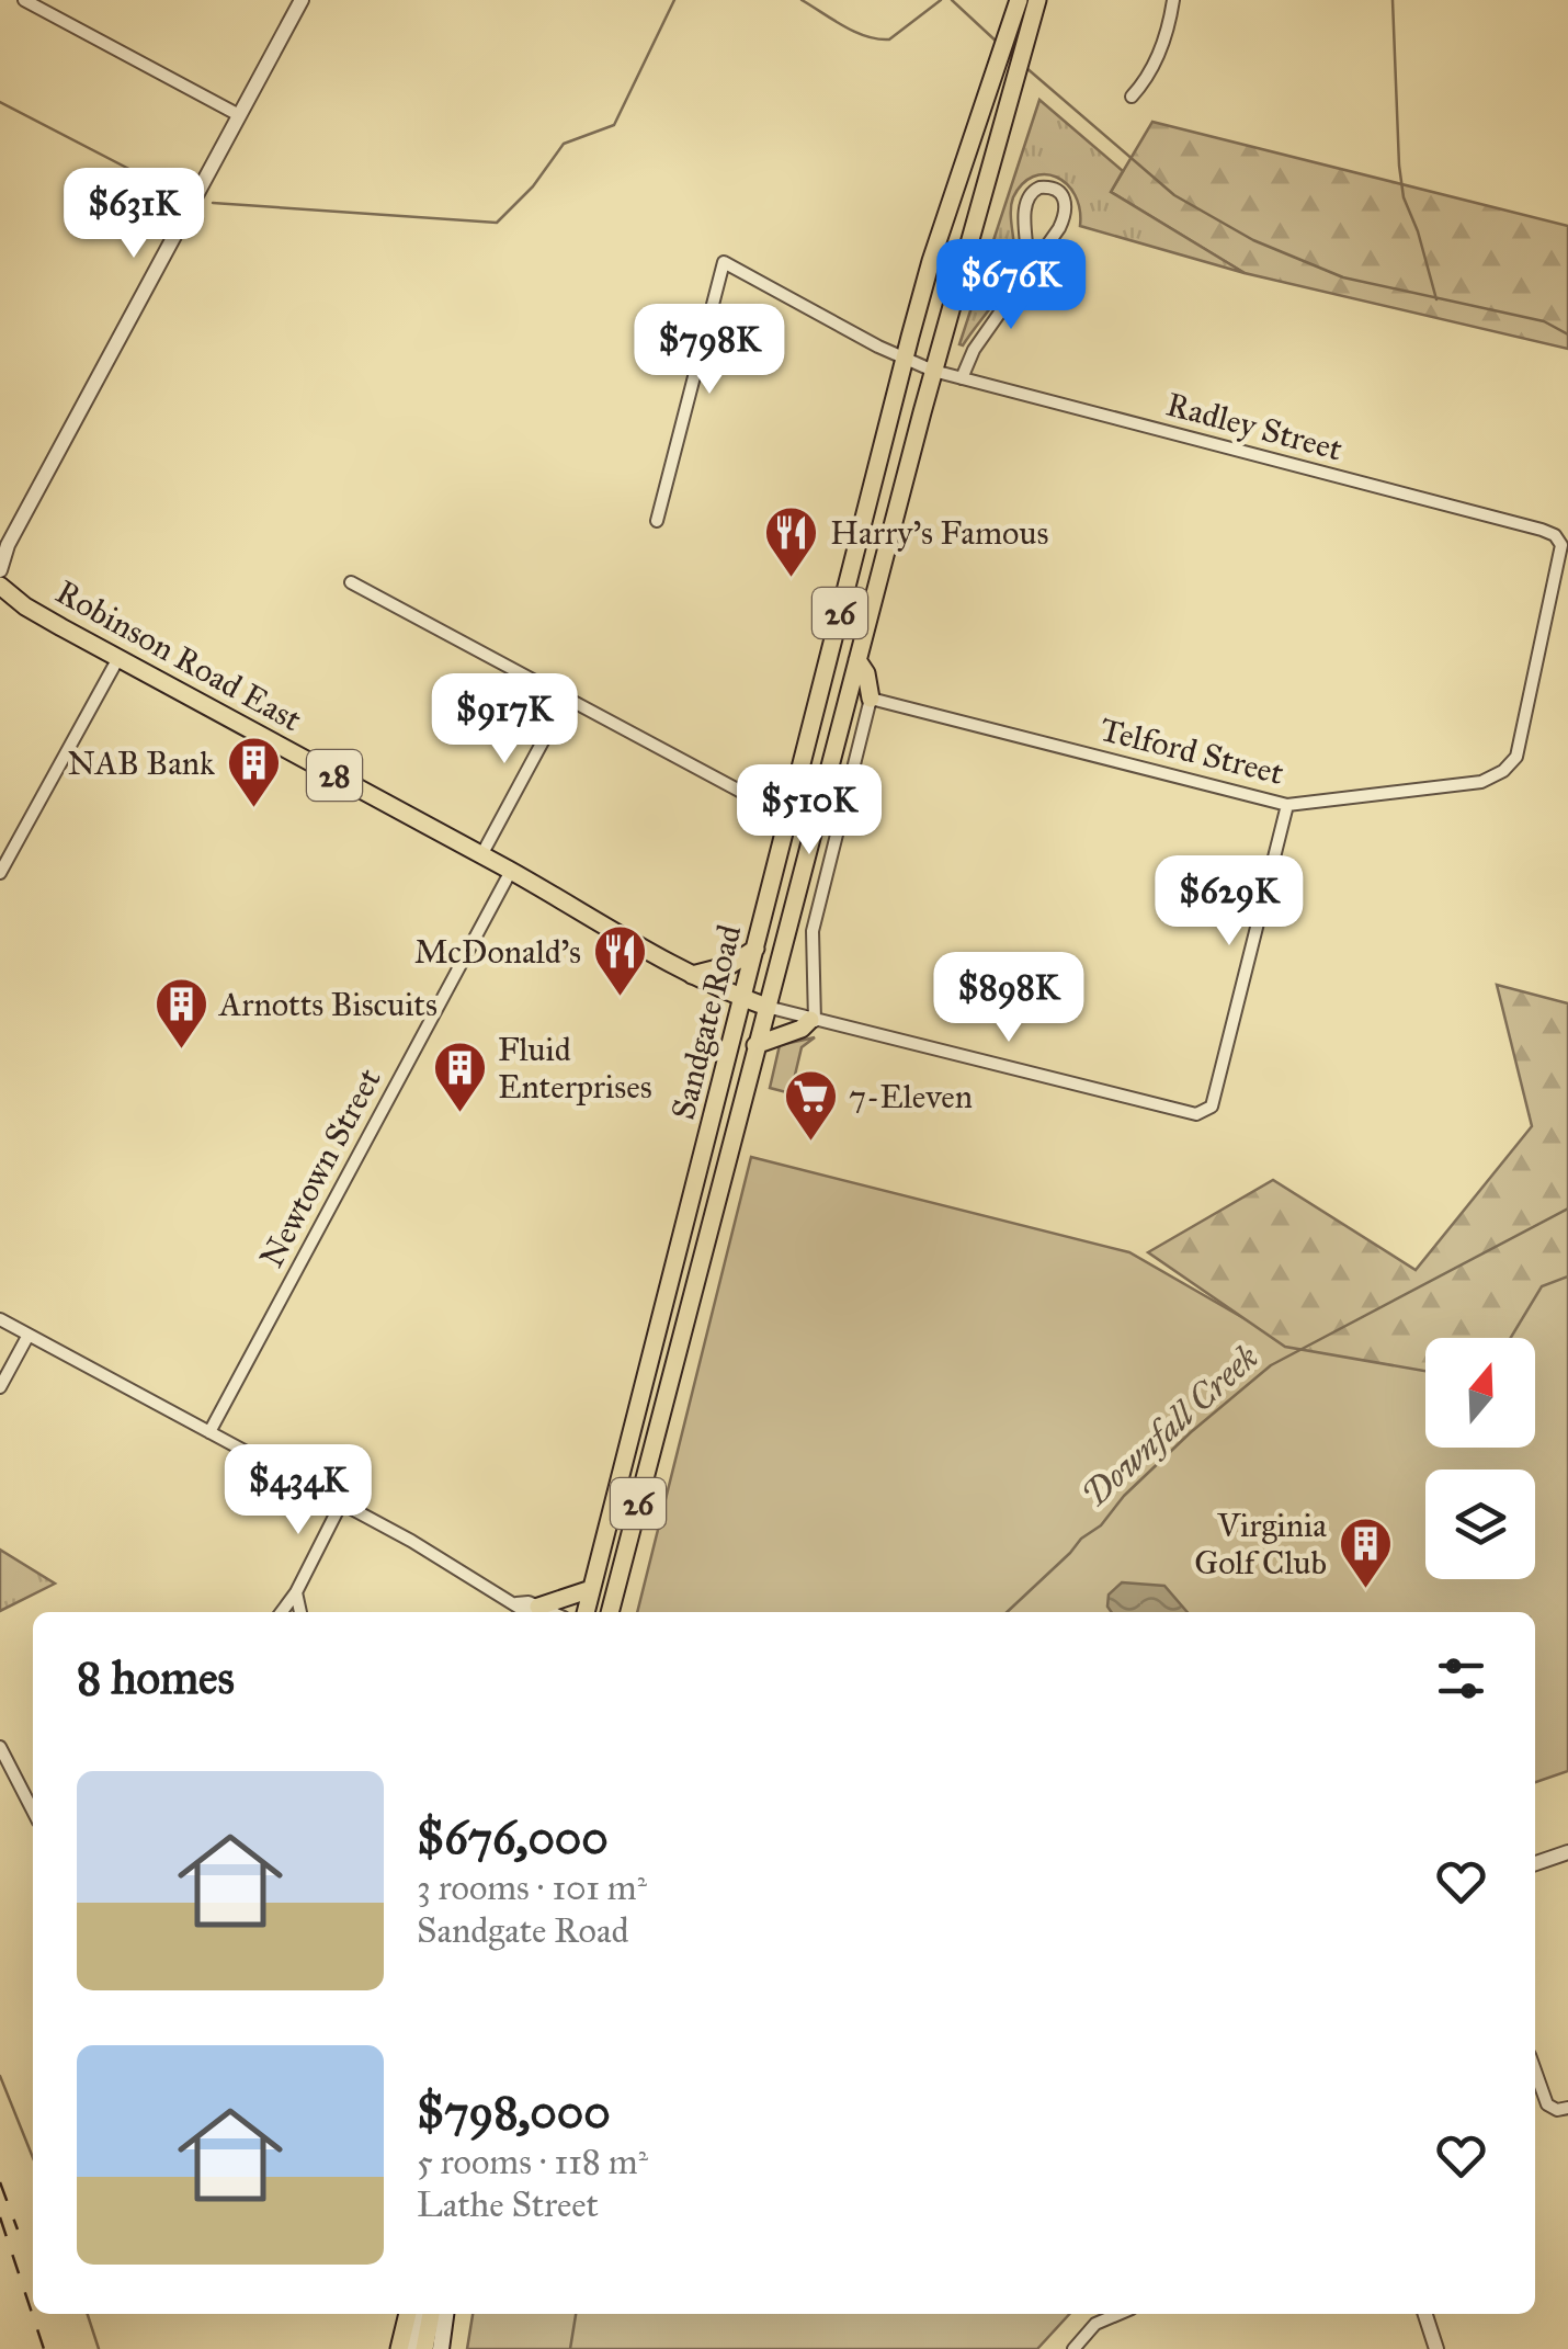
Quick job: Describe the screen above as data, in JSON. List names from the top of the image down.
{
  "streets": {
    "main road": [
      "26",
      "Robinson Road East",
      "28",
      "Sandgate Road"
    ],
    "street": ["Radley Street", "Telford Street", "Newtown Street"]
  },
  "crossings": [
    ["Radley Street", "Telford Street"],
    ["Radley Street", "Sandgate Road"],
    ["Robinson Road East", "Sandgate Road"],
    ["Robinson Road East", "Newtown Street"]
  ],
  "water": ["Downfall Creek"],
  "places": {
    "restaurant": ["Harry's Famous", "McDonald's"],
    "building": [
      "NAB Bank",
      "Arnotts Biscuits",
      "Fluid Enterprises",
      "Virginia Golf Club"
    ],
    "supermarket": ["7-Eleven"]
  },
  "north": "top",
  "page": {
    "price": [
      "$631K",
      "$676K",
      "$798K",
      "$917K",
      "$510K",
      "$629K",
      "$898K",
      "$434K"
    ],
    "heading": "8 homes",
    "list": [
      {
        "name": "$676,000",
        "note": "3 rooms · 101 m² · Sandgate Road"
      },
      {
        "name": "$798,000",
        "note": "5 rooms · 118 m² · Lathe Street"
      }
    ]
  }
}
